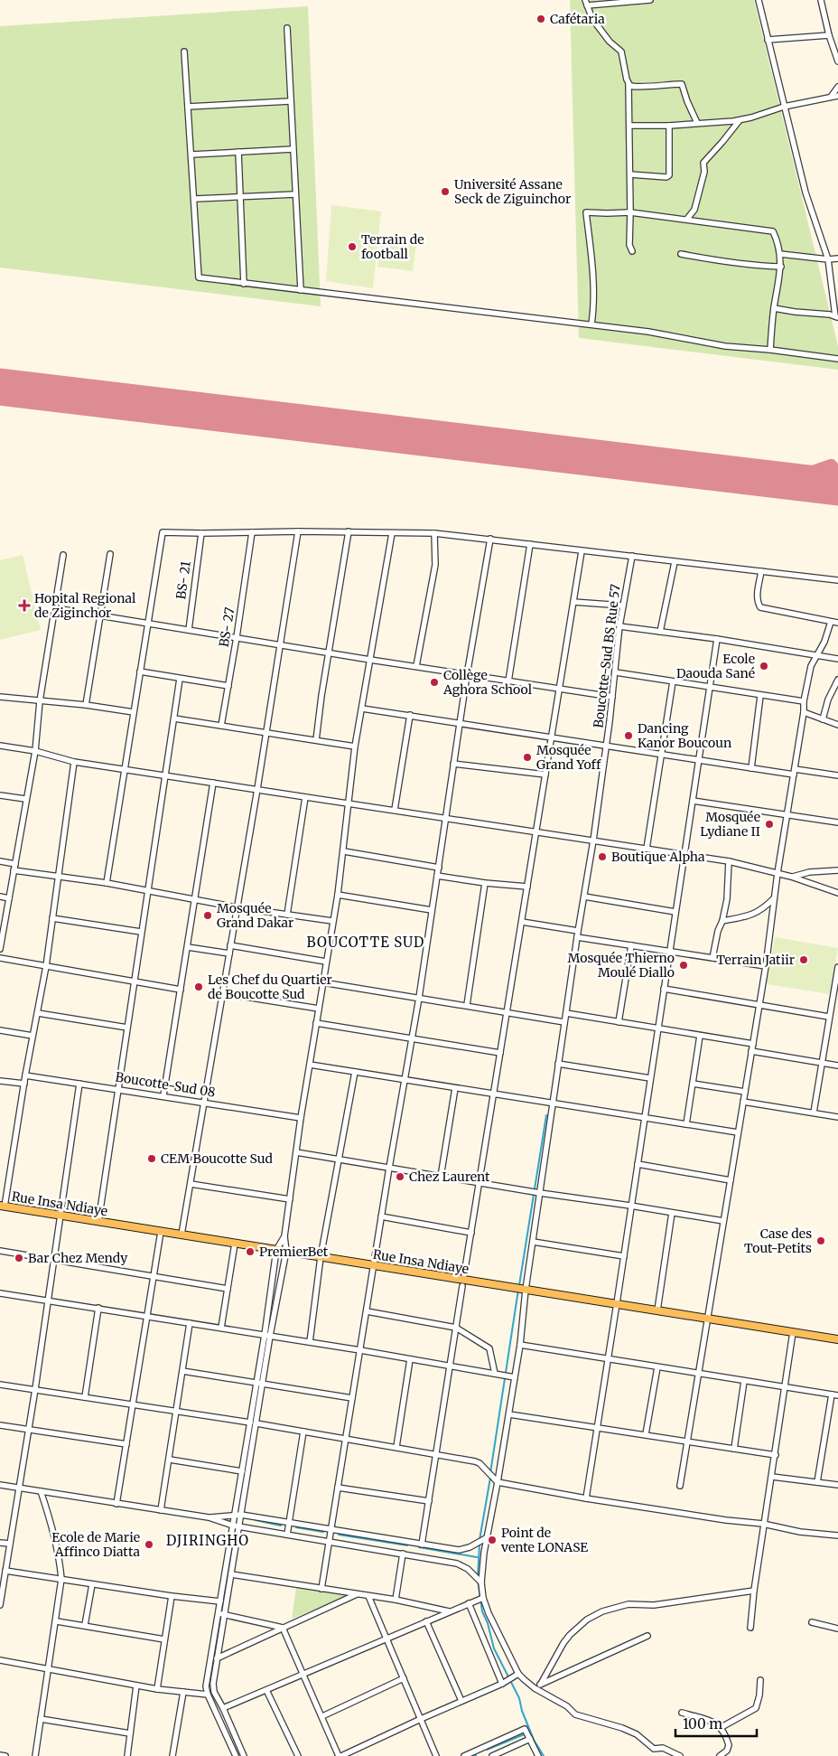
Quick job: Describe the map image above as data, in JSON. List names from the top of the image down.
{
  "streets": {
    "main road": ["Rue Insa Ndiaye"],
    "street": [
      "BS- 21",
      "BS- 27",
      "Boucotte-Sud BS Rue 57",
      "Boucotte-Sud 08"
    ]
  },
  "crossings": [
    ["Boucotte-Sud BS Rue 57", "Rue Insa Ndiaye"]
  ],
  "districts": ["BOUCOTTE SUD", "DJIRINGHO"],
  "places": {
    "other": [
      "Cafétaria",
      "Université Assane Seck de Ziguinchor",
      "Terrain de football",
      "Ecole Daouda Sané",
      "Collège Aghora School",
      "Dancing Kanor Boucoun",
      "Mosquée Grand Yoff",
      "Mosquée Lydiane II",
      "Boutique Alpha",
      "Mosquée Grand Dakar",
      "Terrain Jatiir",
      "Mosquée Thierno Moulé Diallo",
      "Les Chef du Quartier de Boucotte Sud",
      "CEM Boucotte Sud",
      "Chez Laurent",
      "Case des Tout-Petits",
      "PremierBet",
      "Bar Chez Mendy",
      "Point de vente LONASE",
      "Ecole de Marie Affinco Diatta"
    ],
    "health": ["Hopital Regional de Ziginchor"]
  },
  "scale_bar": "100 m"
}
